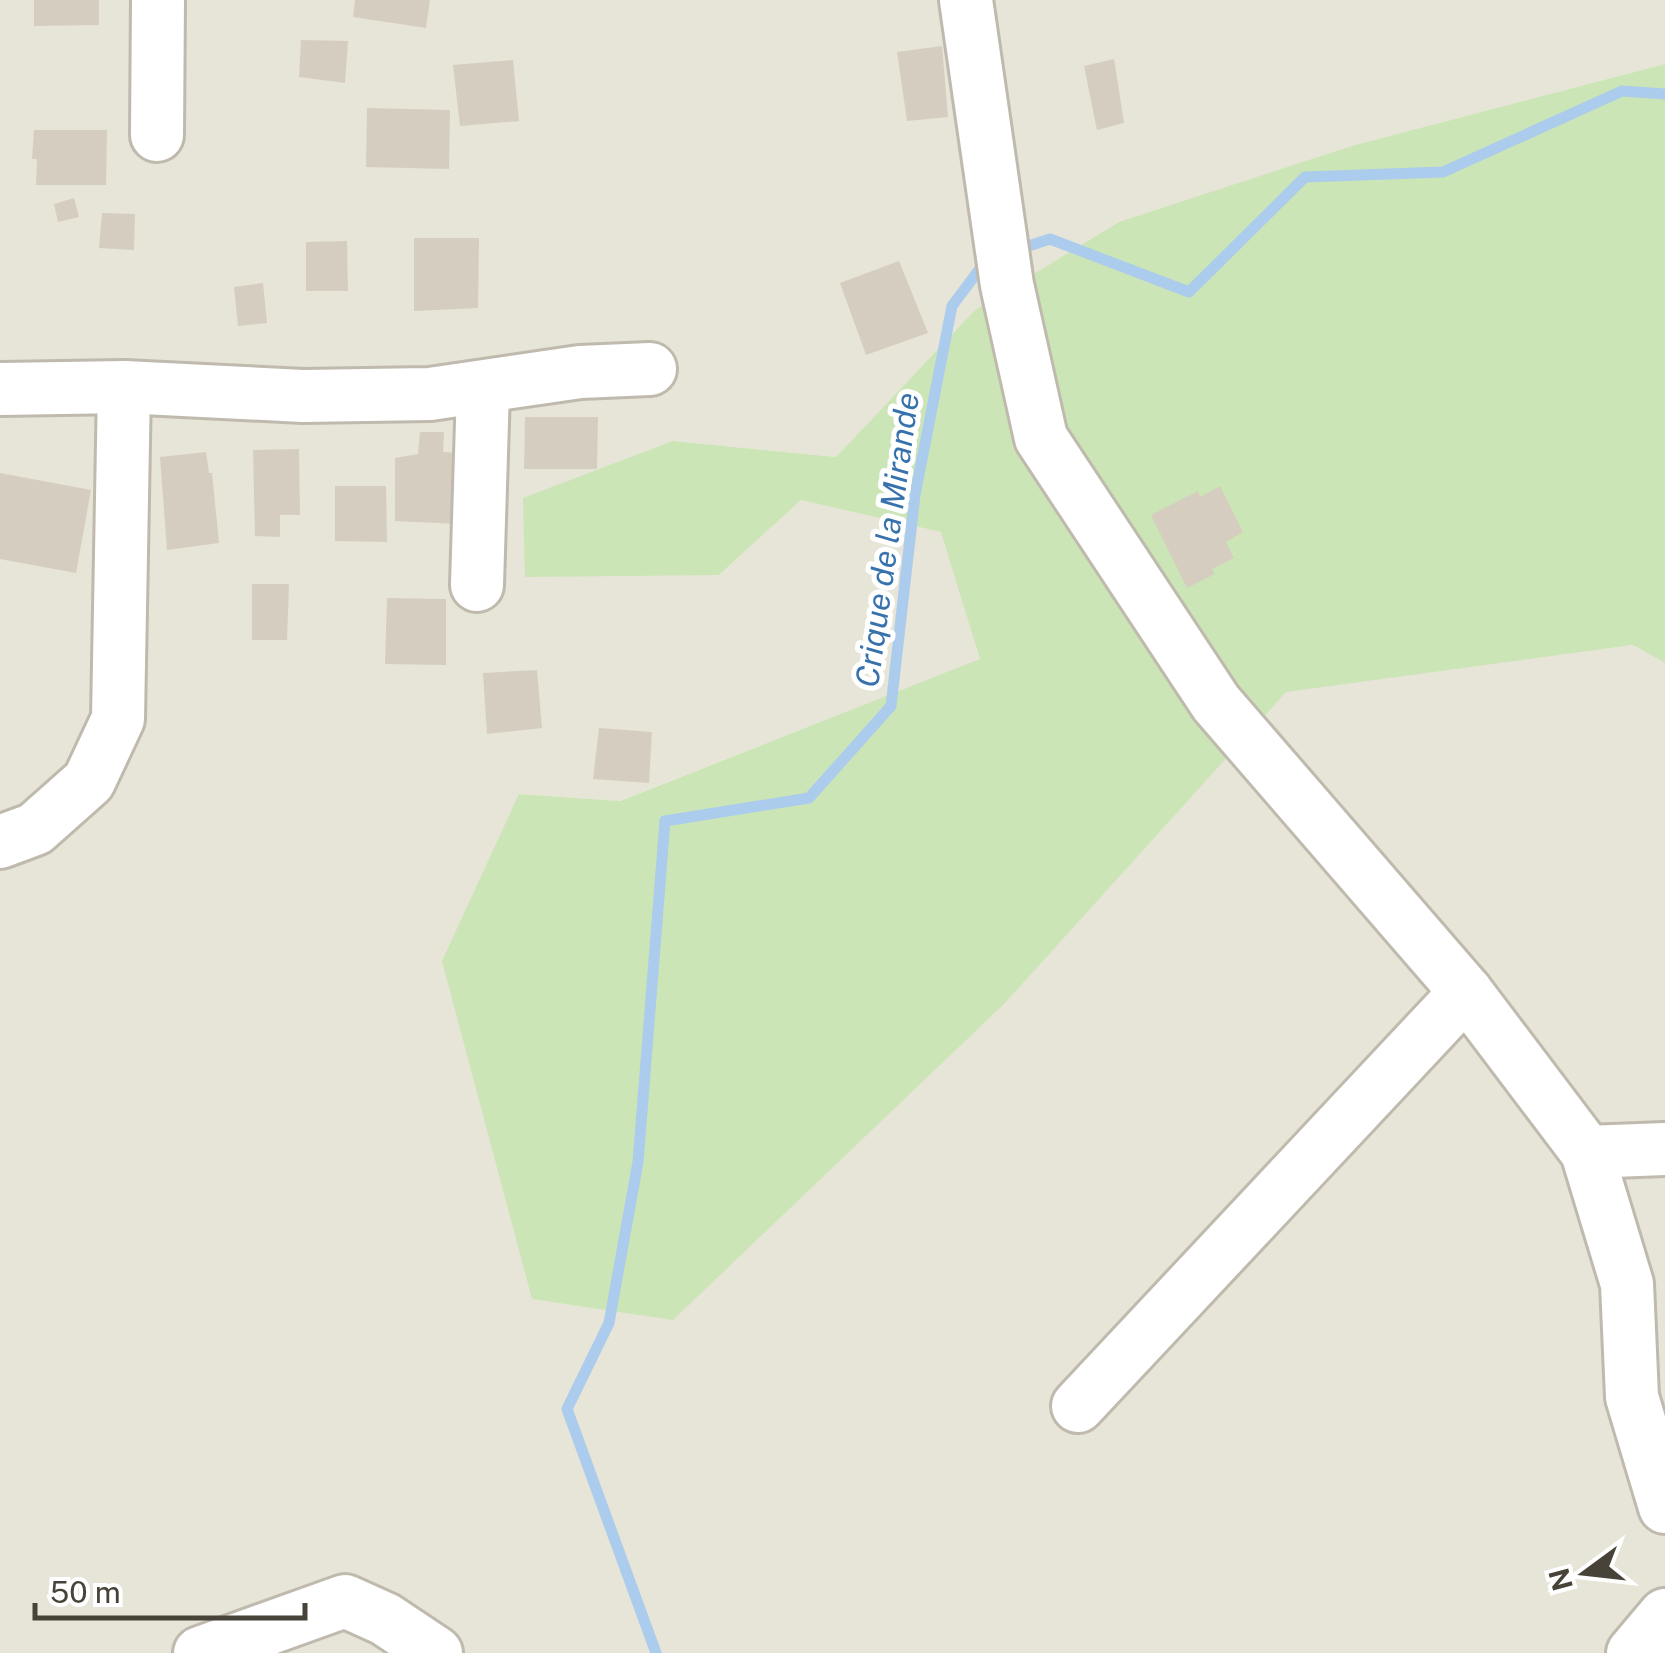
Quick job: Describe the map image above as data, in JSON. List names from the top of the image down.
{
  "water": ["Crique de la Mirande"],
  "scale_bar": "50 m",
  "north": "left"
}
